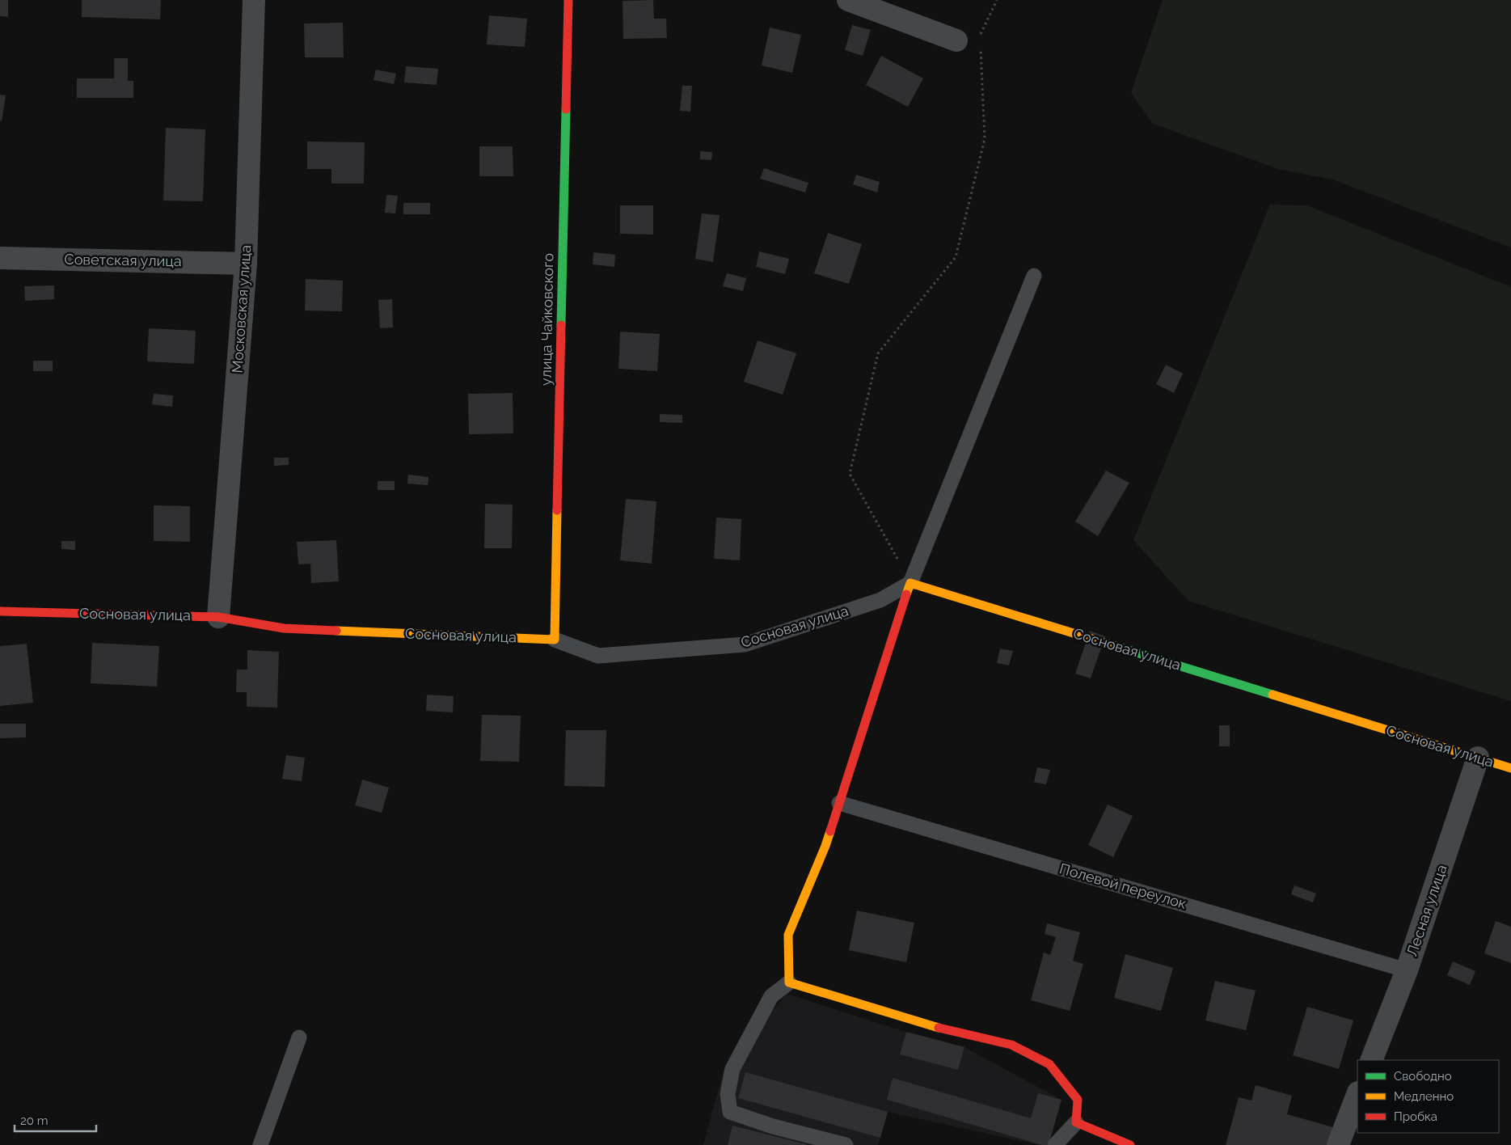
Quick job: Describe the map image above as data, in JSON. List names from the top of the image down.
{
  "streets": {
    "street": [
      "Советская улица",
      "Московская улица",
      "улица Чайковского",
      "Сосновая улица",
      "Лесная улица"
    ],
    "lane": ["Полевой переулок"]
  },
  "crossings": [
    ["Советская улица", "Московская улица"],
    ["Московская улица", "Сосновая улица"],
    ["улица Чайковского", "Сосновая улица"],
    ["Сосновая улица", "Лесная улица"],
    ["Полевой переулок", "Лесная улица"]
  ],
  "legend": ["Свободно", "Медленно", "Пробка"],
  "scale_bar": "20 m"
}
